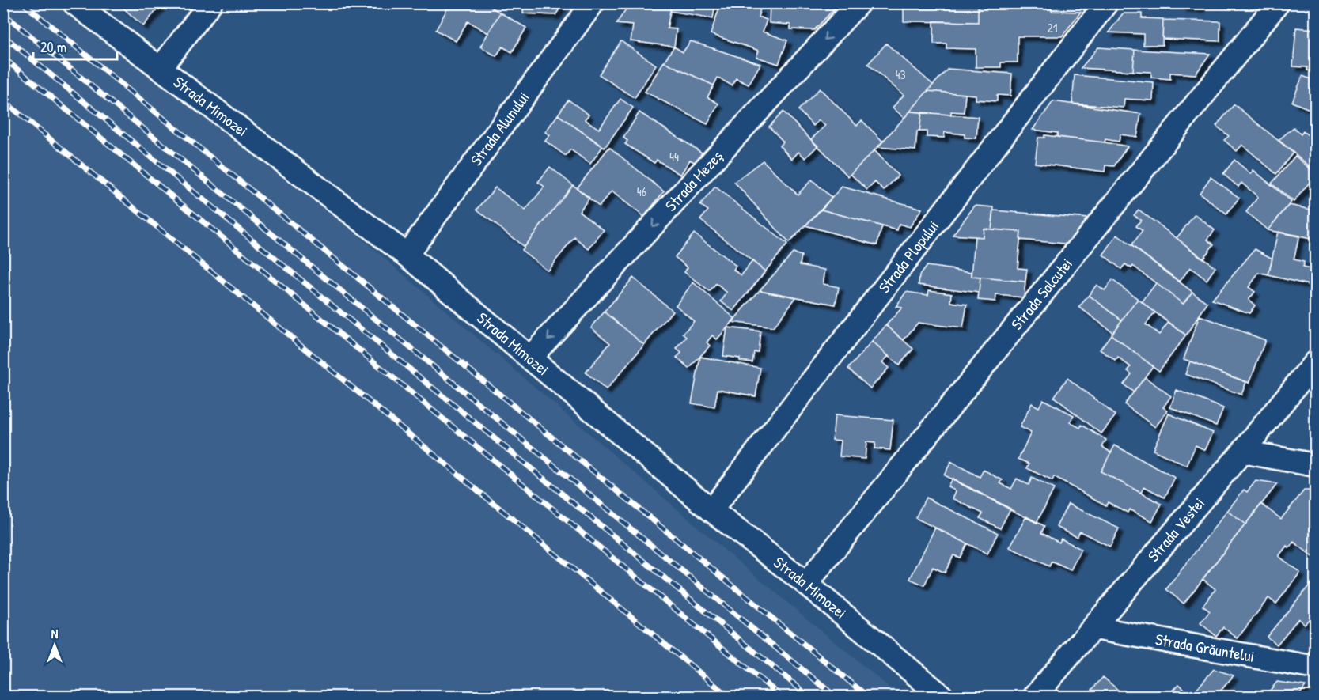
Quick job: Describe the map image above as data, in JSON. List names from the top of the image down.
{
  "streets": {
    "street": [
      "Strada Mimozei",
      "Strada Alunului",
      "Strada Mezeș",
      "Strada Plopului",
      "Strada Salcutei",
      "Strada Vestei",
      "Strada Grăuntelui"
    ]
  },
  "crossings": [
    ["Strada Mimozei", "Strada Alunului"],
    ["Strada Mimozei", "Strada Mezeș"],
    ["Strada Mimozei", "Strada Plopului"],
    ["Strada Mimozei", "Strada Salcutei"],
    ["Strada Vestei", "Strada Grăuntelui"]
  ],
  "one_way": ["Strada Mezeș"],
  "house_numbers": [
    "21",
    "43",
    "44",
    "46"
  ],
  "scale_bar": "20 m",
  "north": "top"
}
